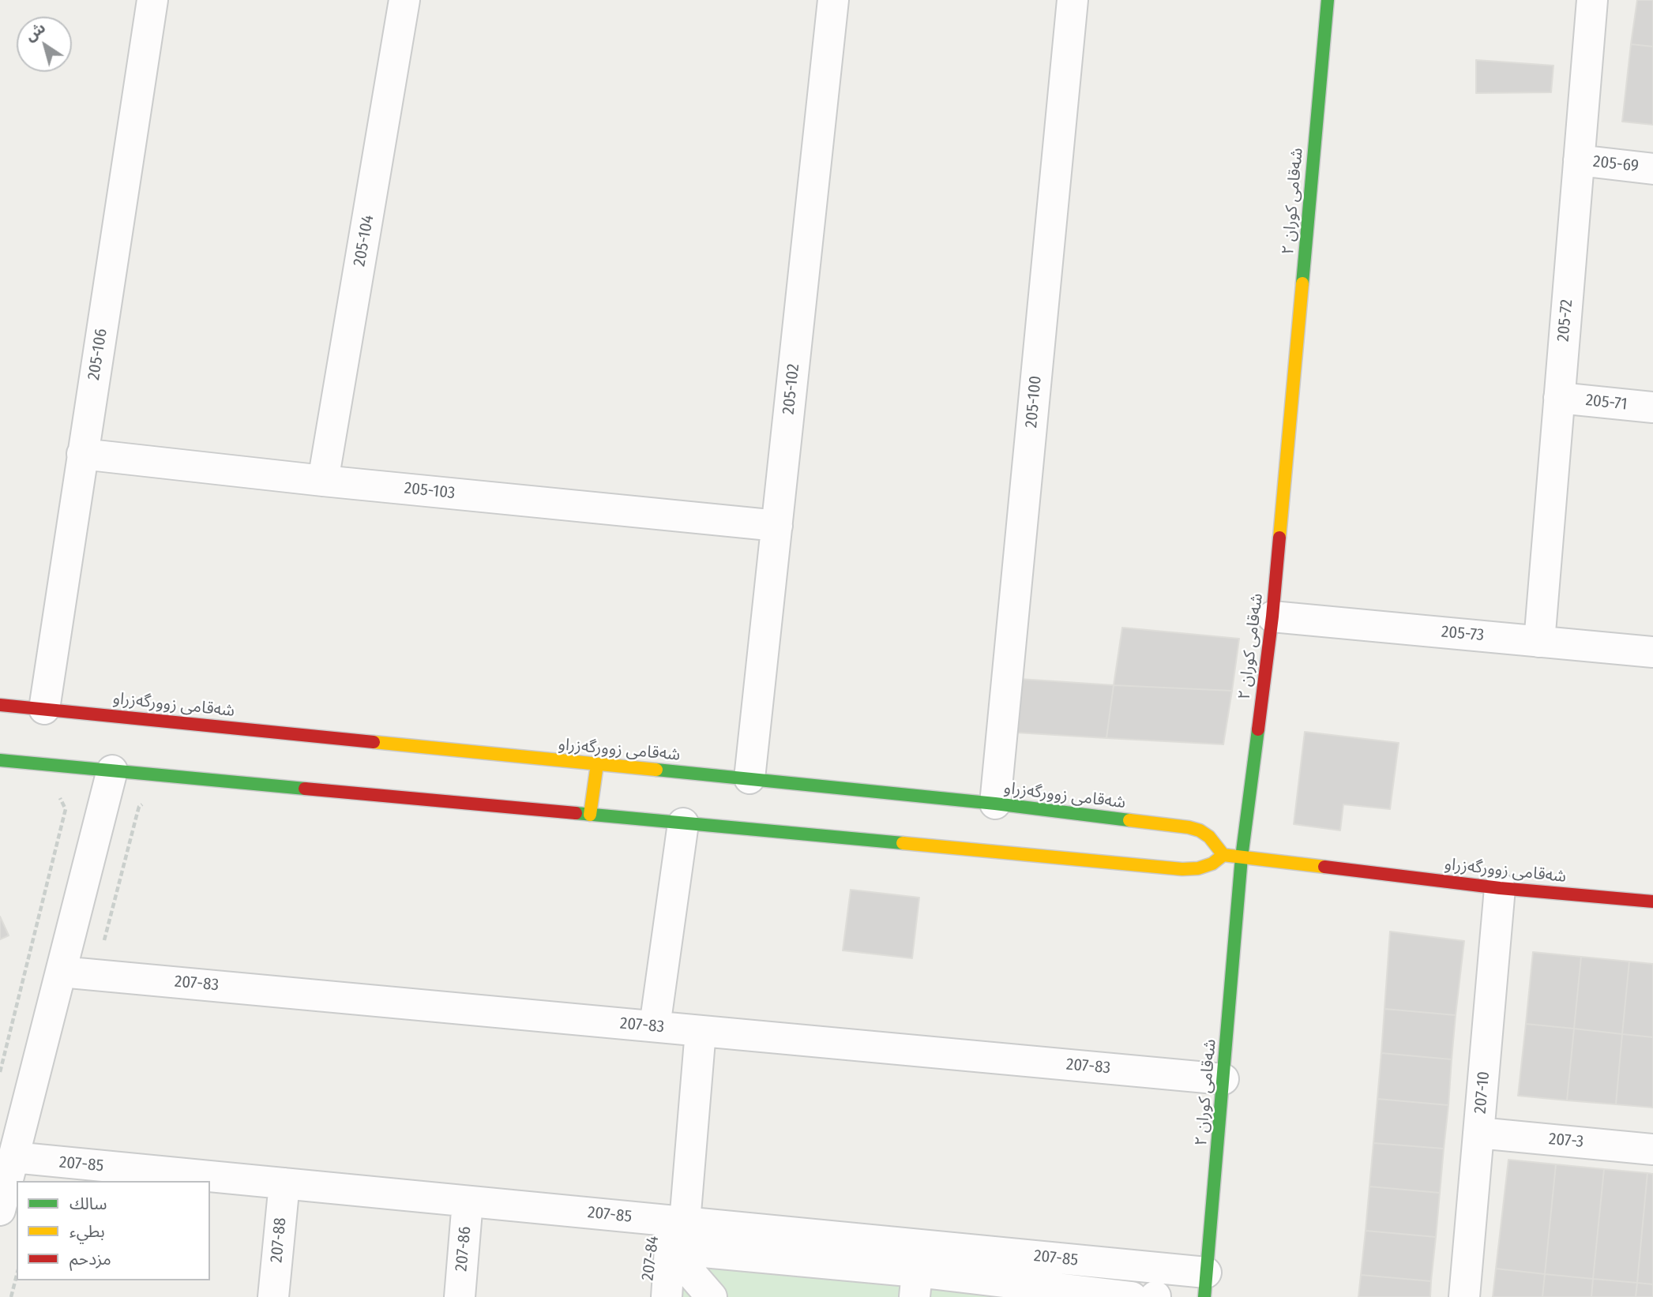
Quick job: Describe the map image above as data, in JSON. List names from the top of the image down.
{
  "streets": {
    "main road": ["شەقامی کوران ٢", "شەقامی زوورگەزراو"],
    "street": [
      "205-69",
      "205-104",
      "205-72",
      "205-106",
      "205-102",
      "205-100",
      "205-71",
      "205-103",
      "205-73",
      "207-83",
      "207-10",
      "207-3",
      "207-85",
      "207-88",
      "207-86",
      "207-84"
    ]
  },
  "crossings": [
    ["205-69", "205-72"],
    ["شەقامی کوران ٢", "205-73"],
    ["شەقامی کوران ٢", "شەقامی زوورگەزراو"],
    ["شەقامی کوران ٢", "207-83"],
    ["شەقامی کوران ٢", "207-85"],
    ["205-104", "205-103"],
    ["205-72", "205-71"],
    ["205-72", "205-73"],
    ["205-106", "205-103"],
    ["205-106", "شەقامی زوورگەزراو"],
    ["205-102", "205-103"],
    ["205-102", "شەقامی زوورگەزراو"],
    ["205-100", "شەقامی زوورگەزراو"],
    ["شەقامی زوورگەزراو", "207-10"],
    ["207-10", "207-3"],
    ["207-85", "207-88"],
    ["207-85", "207-86"],
    ["207-85", "207-84"]
  ],
  "legend": ["سالك", "بطيء", "مزدحم"],
  "north": "top left"
}
